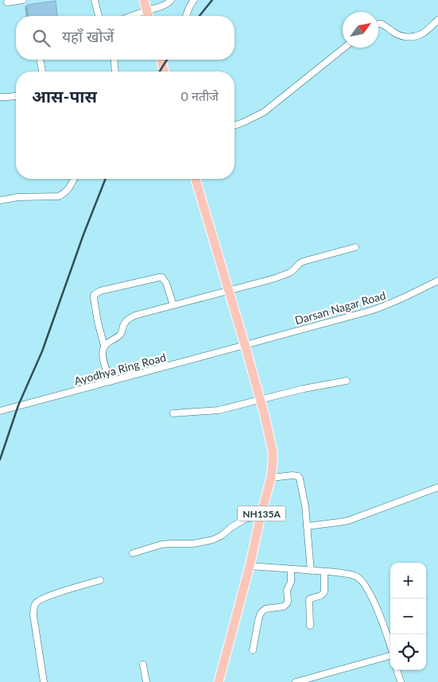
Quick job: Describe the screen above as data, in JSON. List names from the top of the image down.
{
  "streets": {
    "highway": ["NH135A"],
    "street": ["Darsan Nagar Road", "Ayodhya Ring Road"]
  },
  "crossings": [
    ["Darsan Nagar Road", "Ayodhya Ring Road"],
    ["Darsan Nagar Road", "NH135A"],
    ["Ayodhya Ring Road", "NH135A"]
  ],
  "north": "top right",
  "page": {
    "search": "यहाँ खोजें",
    "heading": ["आस-पास", "0 नतीजे"],
    "map_buttons": ["+", "−"]
  }
}
